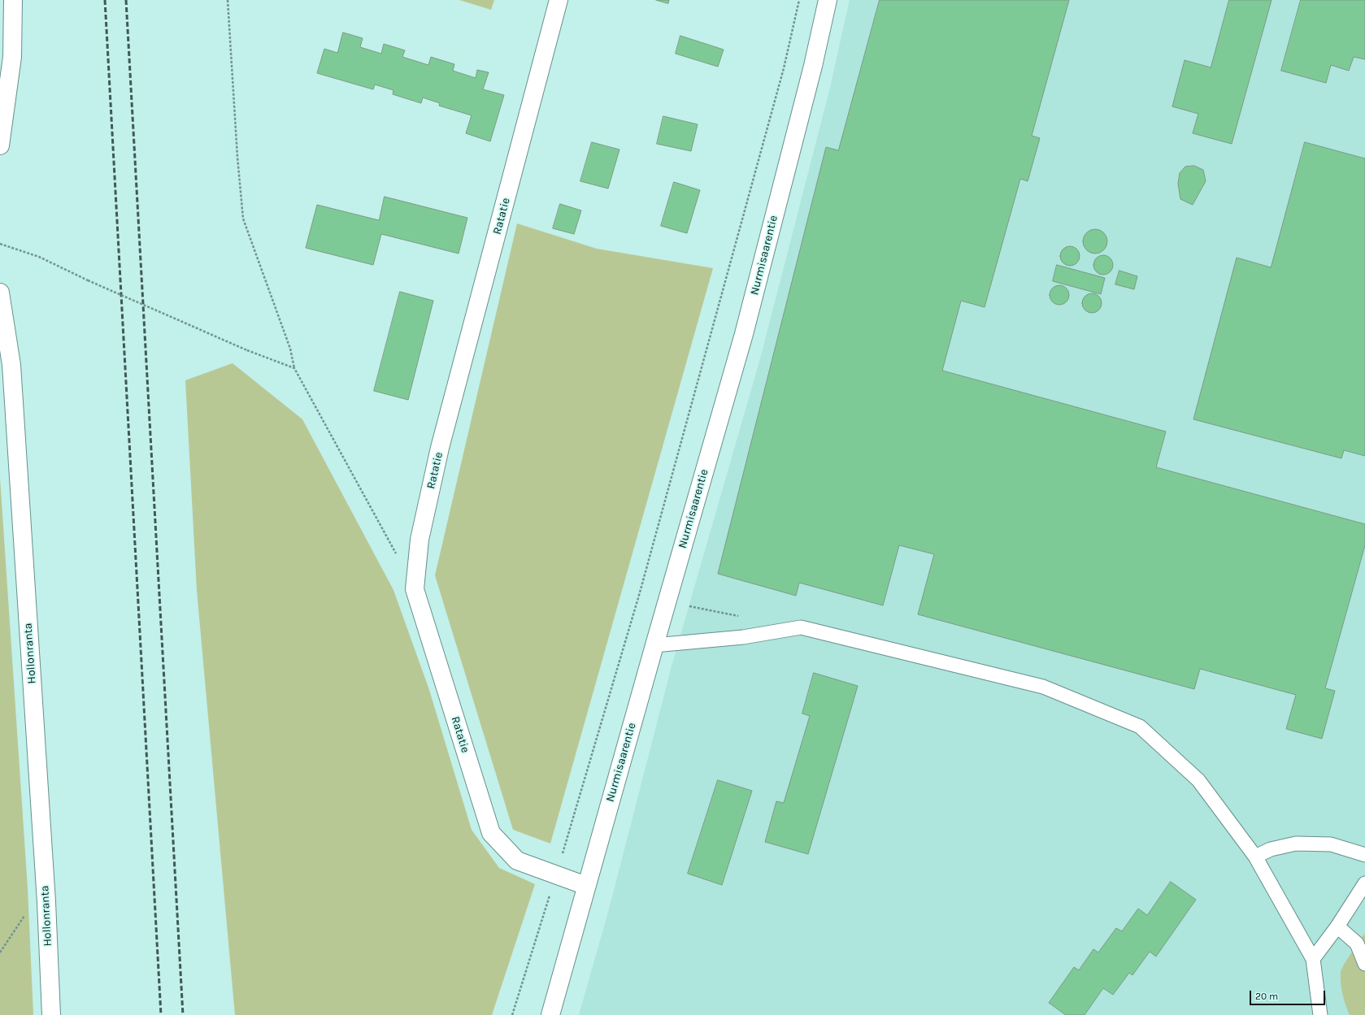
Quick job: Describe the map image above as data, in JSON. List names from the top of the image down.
{
  "streets": {
    "street": ["Ratatie", "Nurmisaarentie", "Hollonranta"]
  },
  "crossings": [
    ["Ratatie", "Nurmisaarentie"]
  ],
  "scale_bar": "20 m"
}
